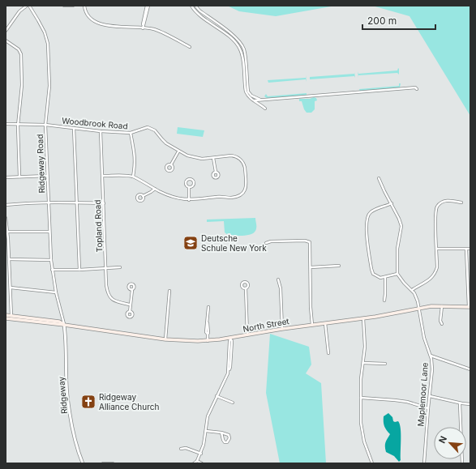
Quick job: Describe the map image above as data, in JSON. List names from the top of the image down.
{
  "streets": {
    "main road": ["North Street"],
    "street": [
      "Woodbrook Road",
      "Ridgeway Road",
      "Topland Road",
      "Maplemoor Lane",
      "Ridgeway"
    ]
  },
  "crossings": [
    ["Woodbrook Road", "Ridgeway Road"],
    ["Woodbrook Road", "Topland Road"],
    ["Ridgeway Road", "North Street"],
    ["Ridgeway Road", "Ridgeway"],
    ["North Street", "Maplemoor Lane"],
    ["North Street", "Ridgeway"]
  ],
  "places": {
    "school or university": ["Deutsche Schule New York"],
    "church": ["Ridgeway Alliance Church"]
  },
  "scale_bar": "200 m",
  "north": "top left"
}
